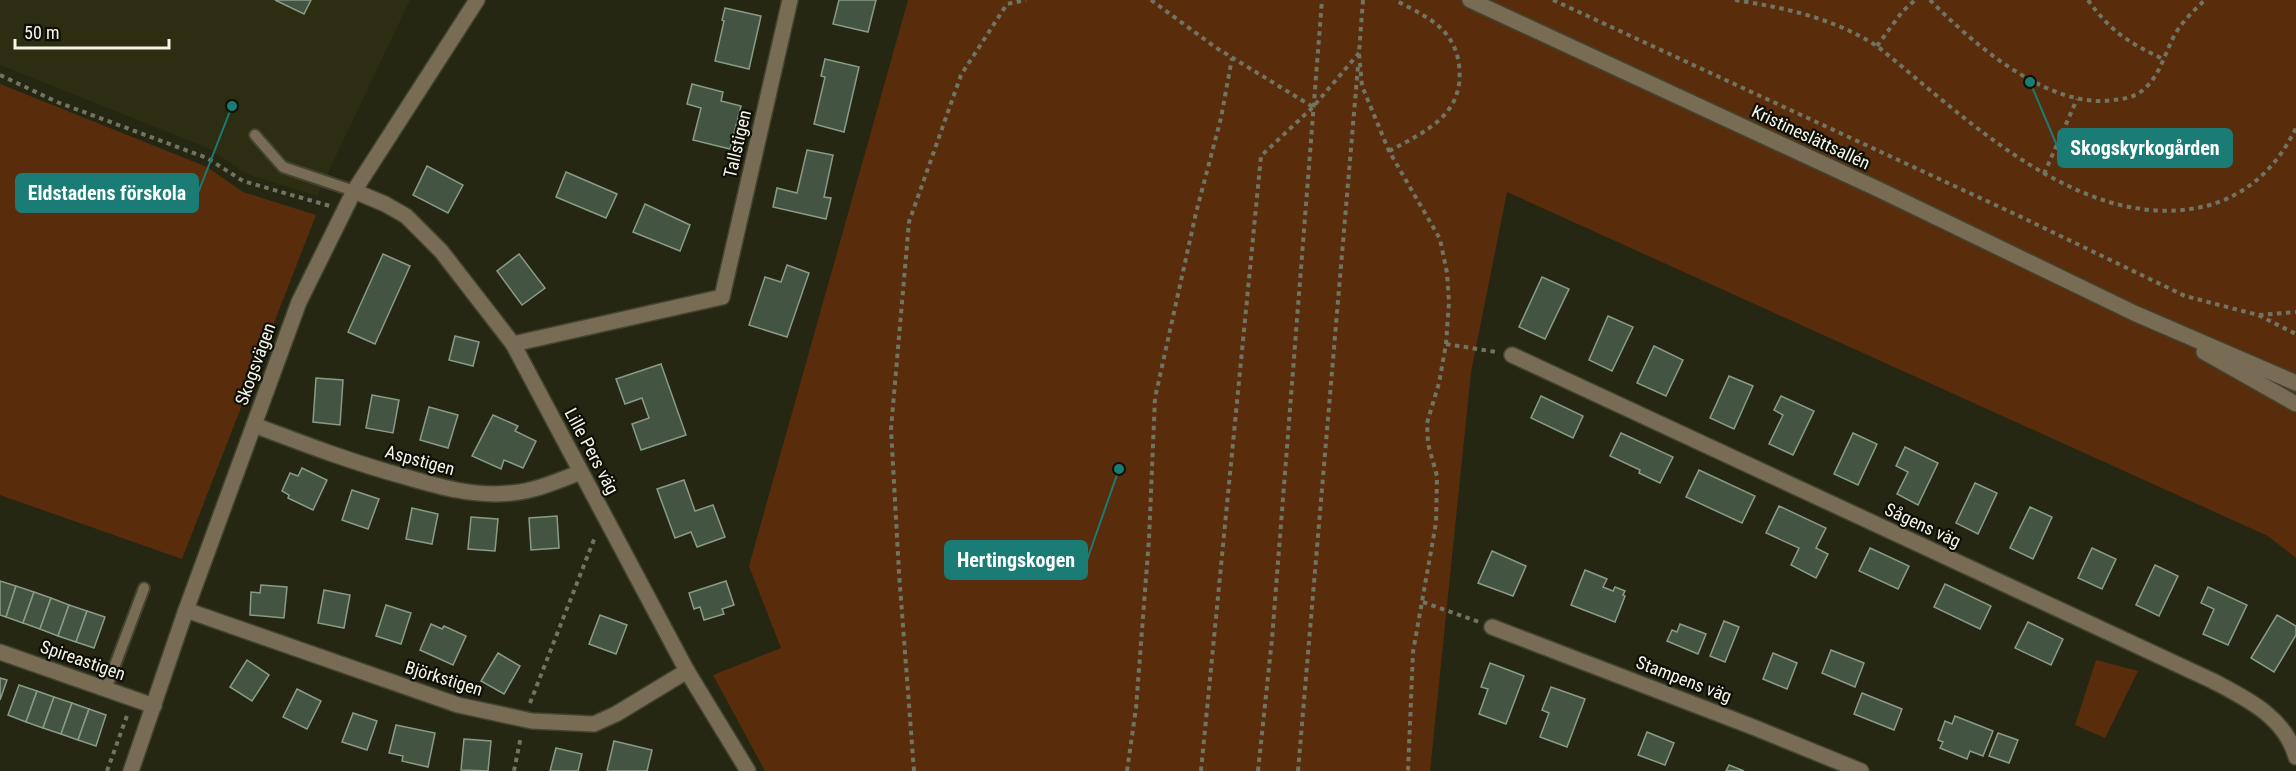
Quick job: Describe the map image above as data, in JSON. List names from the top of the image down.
{
  "streets": {
    "street": [
      "Kristineslättsallén",
      "Tallstigen",
      "Skogsvägen",
      "Lille Pers väg",
      "Aspstigen",
      "Sågens väg",
      "Spireastigen",
      "Björkstigen",
      "Stampens väg"
    ]
  },
  "crossings": [
    ["Tallstigen", "Lille Pers väg"],
    ["Skogsvägen", "Lille Pers väg"],
    ["Skogsvägen", "Aspstigen"],
    ["Skogsvägen", "Spireastigen"],
    ["Skogsvägen", "Björkstigen"],
    ["Lille Pers väg", "Aspstigen"],
    ["Lille Pers väg", "Björkstigen"]
  ],
  "places": ["Skogskyrkogården", "Eldstadens förskola", "Hertingskogen"],
  "scale_bar": "50 m"
}
